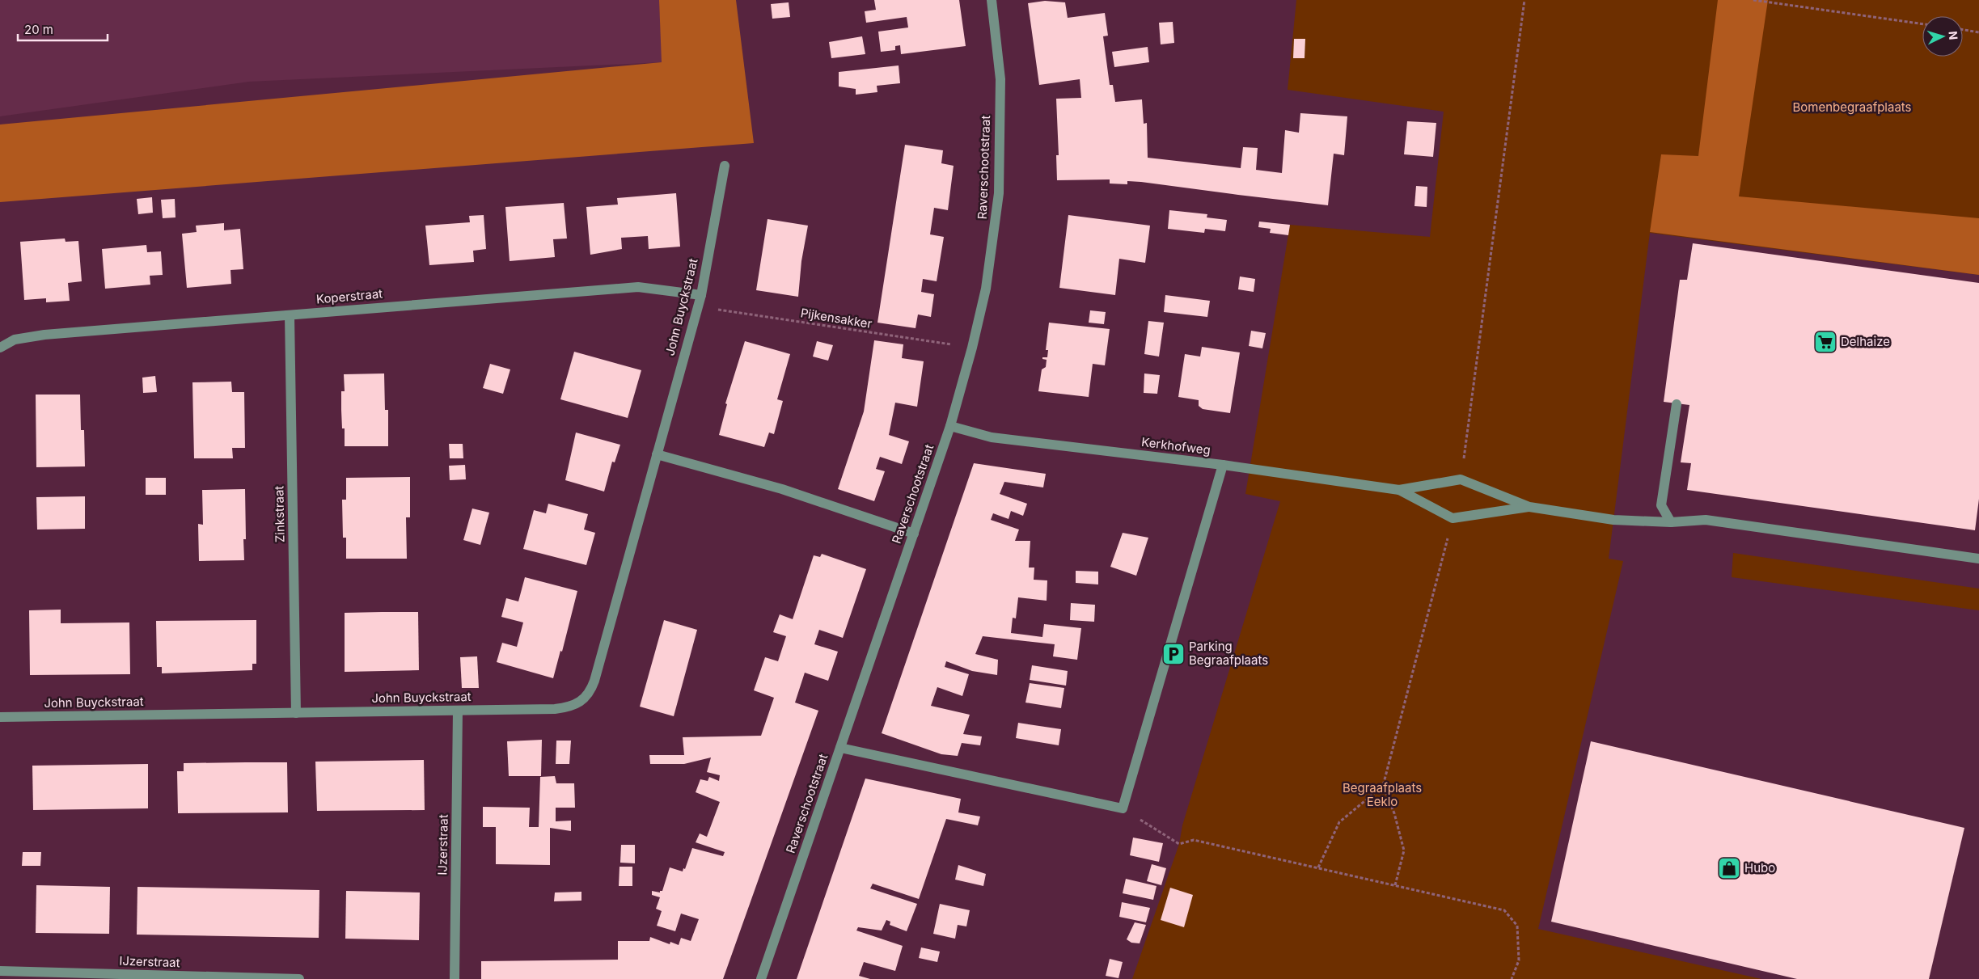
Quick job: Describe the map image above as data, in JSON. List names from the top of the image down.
{
  "streets": {
    "street": [
      "Raverschootstraat",
      "Koperstraat",
      "John Buyckstraat",
      "Kerkhofweg",
      "Zinkstraat",
      "IJzerstraat"
    ],
    "path": ["Pijkensakker"]
  },
  "crossings": [
    ["Raverschootstraat", "Pijkensakker"],
    ["Raverschootstraat", "Kerkhofweg"],
    ["Koperstraat", "John Buyckstraat"],
    ["Koperstraat", "Pijkensakker"],
    ["Koperstraat", "Zinkstraat"],
    ["John Buyckstraat", "Pijkensakker"],
    ["John Buyckstraat", "Zinkstraat"],
    ["John Buyckstraat", "IJzerstraat"]
  ],
  "parks": ["Bomenbegraafplaats", "Begraafplaats Eeklo"],
  "places": {
    "supermarket": ["Delhaize"],
    "parking": ["Parking Begraafplaats"],
    "shop": ["Hubo"]
  },
  "scale_bar": "20 m",
  "north": "right"
}
